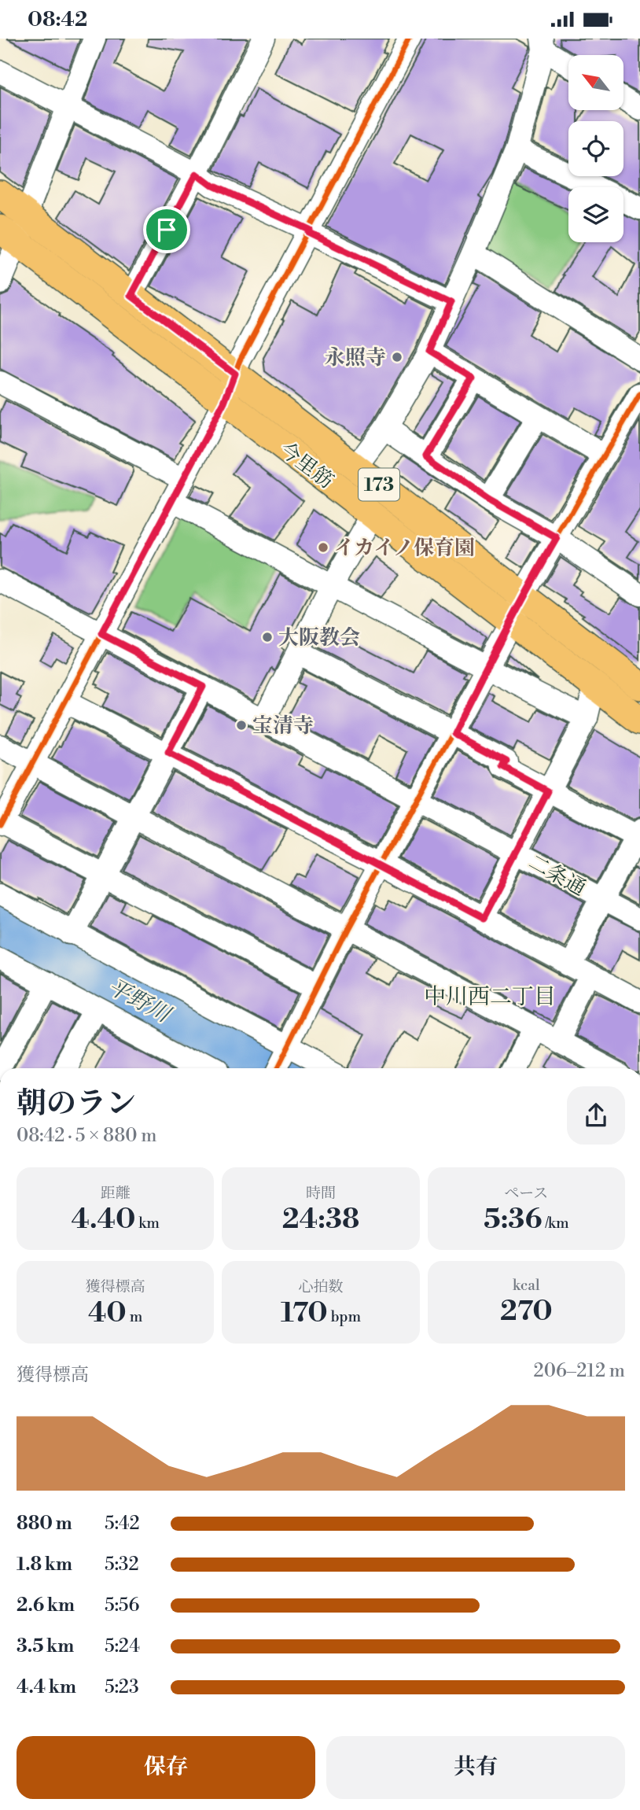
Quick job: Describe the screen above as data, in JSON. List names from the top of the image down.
{
  "streets": {
    "main road": ["今里筋", "173"],
    "street": ["二条通"]
  },
  "districts": ["中川西二丁目"],
  "water": ["平野川"],
  "places": [
    "永照寺",
    "イカイノ保育園",
    "大阪教会",
    "宝清寺"
  ],
  "north": "top left",
  "page": {
    "status": "08:42",
    "heading": ["朝のラン", "08:42 · 5 × 880 m"],
    "stats": [
      ["距離", "4.40 km"],
      ["時間", "24:38"],
      ["ペース", "5:36 /km"],
      ["獲得標高", "40 m"],
      ["心拍数", "170 bpm"],
      ["kcal", "270"]
    ],
    "chart": ["獲得標高", "206–212 m"],
    "list": [
      {
        "name": "880 m",
        "note": "5:42"
      },
      {
        "name": "1.8 km",
        "note": "5:32"
      },
      {
        "name": "2.6 km",
        "note": "5:56"
      },
      {
        "name": "3.5 km",
        "note": "5:24"
      },
      {
        "name": "4.4 km",
        "note": "5:23"
      }
    ],
    "buttons": ["保存", "共有"]
  }
}
